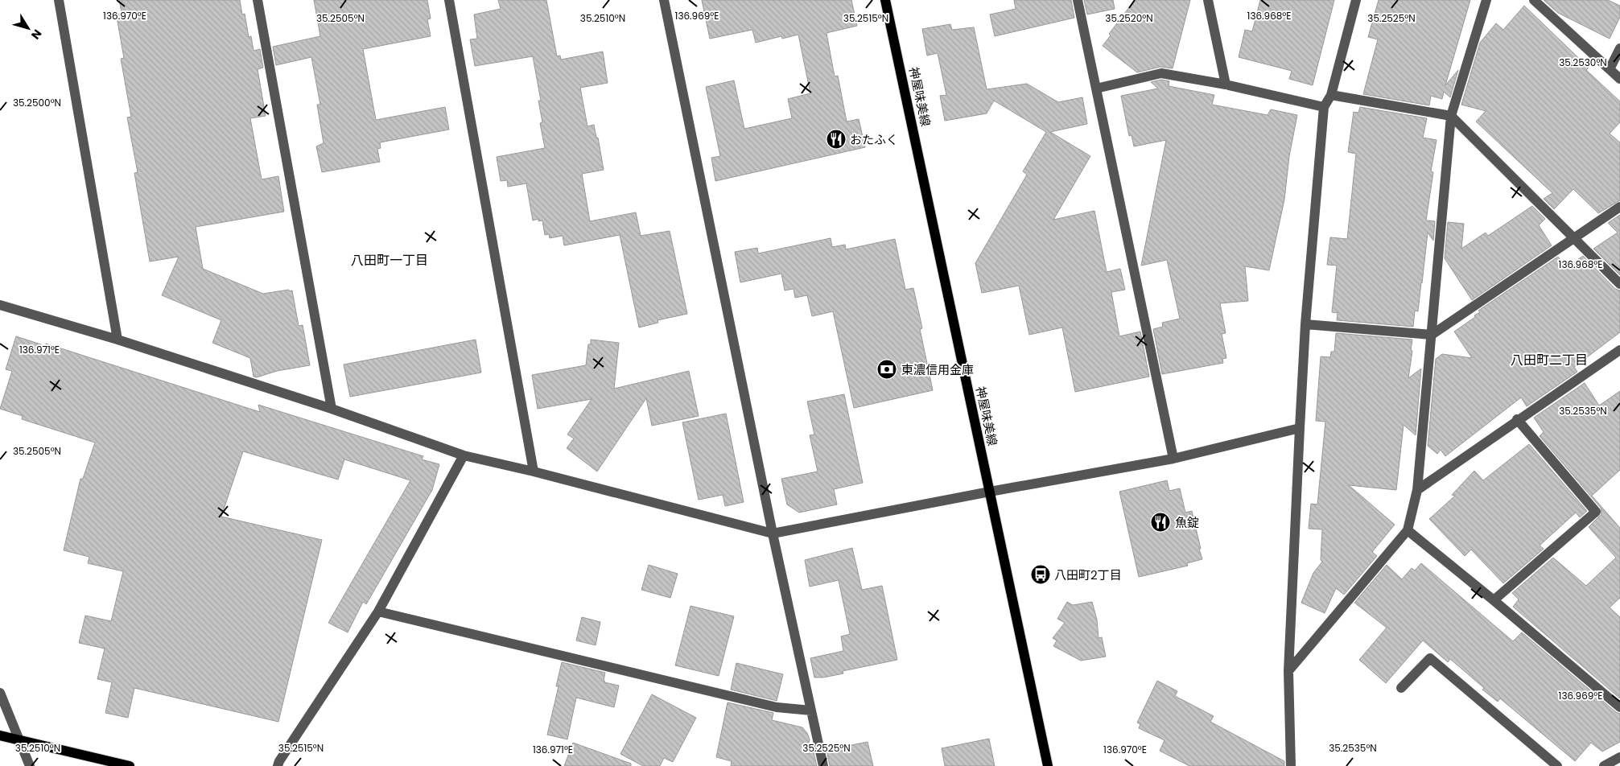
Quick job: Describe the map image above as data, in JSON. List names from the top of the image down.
{
  "streets": {
    "main road": ["神屋味美線"]
  },
  "districts": ["八田町一丁目", "八田町二丁目"],
  "places": {
    "restaurant": ["おたふく", "魚錠"],
    "bank": ["東濃信用金庫"],
    "bus stop": ["八田町2丁目"]
  },
  "north": "bottom right",
  "coordinates": [
    "136.970°E",
    "136.969°E",
    "136.968°E",
    "35.2505°N",
    "35.2510°N",
    "35.2515°N",
    "35.2520°N",
    "35.2525°N",
    "35.2530°N",
    "35.2500°N",
    "136.971°E",
    "35.2535°N"
  ]
}
